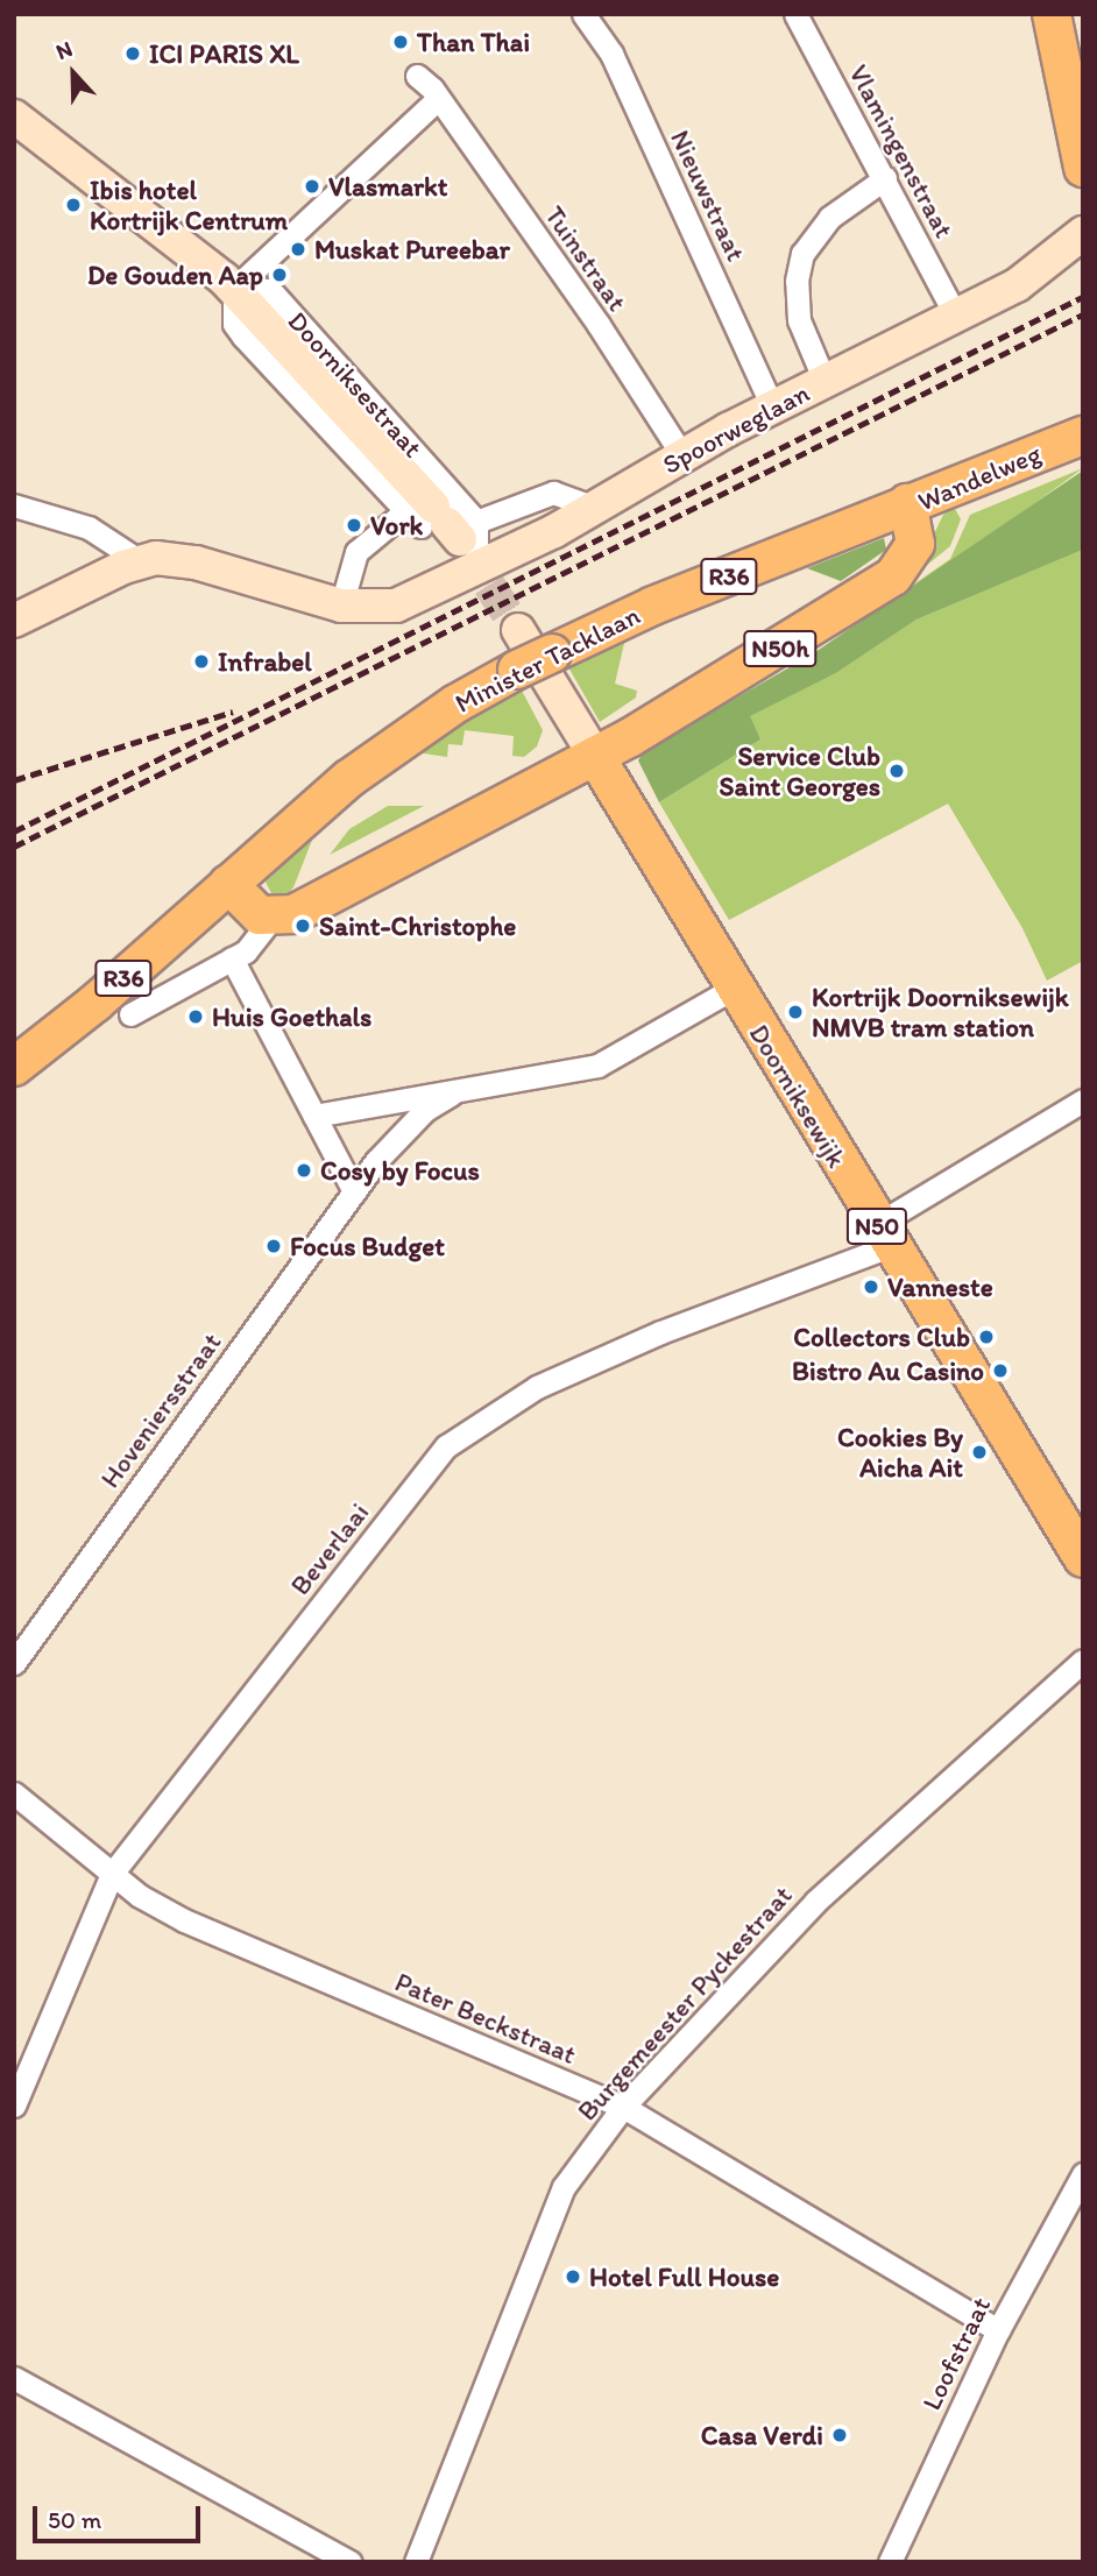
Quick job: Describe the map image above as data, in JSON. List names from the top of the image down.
{
  "streets": {
    "main road": [
      "Wandelweg",
      "R36",
      "N50h",
      "Minister Tacklaan",
      "Doorniksewijk",
      "N50"
    ],
    "street": [
      "Vlamingenstraat",
      "Nieuwstraat",
      "Tuinstraat",
      "Doorniksestraat",
      "Spoorweglaan",
      "Hoveniersstraat",
      "Beverlaai",
      "Burgemeester Pyckestraat",
      "Pater Beckstraat",
      "Loofstraat"
    ]
  },
  "crossings": [
    ["Vlamingenstraat", "Spoorweglaan"],
    ["Nieuwstraat", "Spoorweglaan"],
    ["Tuinstraat", "Spoorweglaan"],
    ["Wandelweg", "N50h"],
    ["Wandelweg", "Minister Tacklaan"],
    ["Wandelweg", "Doorniksewijk"],
    ["N50h", "Doorniksewijk"],
    ["Doorniksewijk", "Hoveniersstraat"],
    ["Doorniksewijk", "Beverlaai"],
    ["Beverlaai", "Pater Beckstraat"],
    ["Burgemeester Pyckestraat", "Pater Beckstraat"],
    ["Pater Beckstraat", "Loofstraat"]
  ],
  "places": [
    "Than Thai",
    "ICI PARIS XL",
    "Vlasmarkt",
    "Ibis hotel Kortrijk Centrum",
    "Muskat Pureebar",
    "De Gouden Aap",
    "Vork",
    "Infrabel",
    "Service Club Saint Georges",
    "Saint-Christophe",
    "Kortrijk Doorniksewijk NMVB tram station",
    "Huis Goethals",
    "Cosy by Focus",
    "Focus Budget",
    "Vanneste",
    "Collectors Club",
    "Bistro Au Casino",
    "Cookies By Aicha Ait",
    "Hotel Full House",
    "Casa Verdi"
  ],
  "scale_bar": "50 m",
  "north": "top"
}
